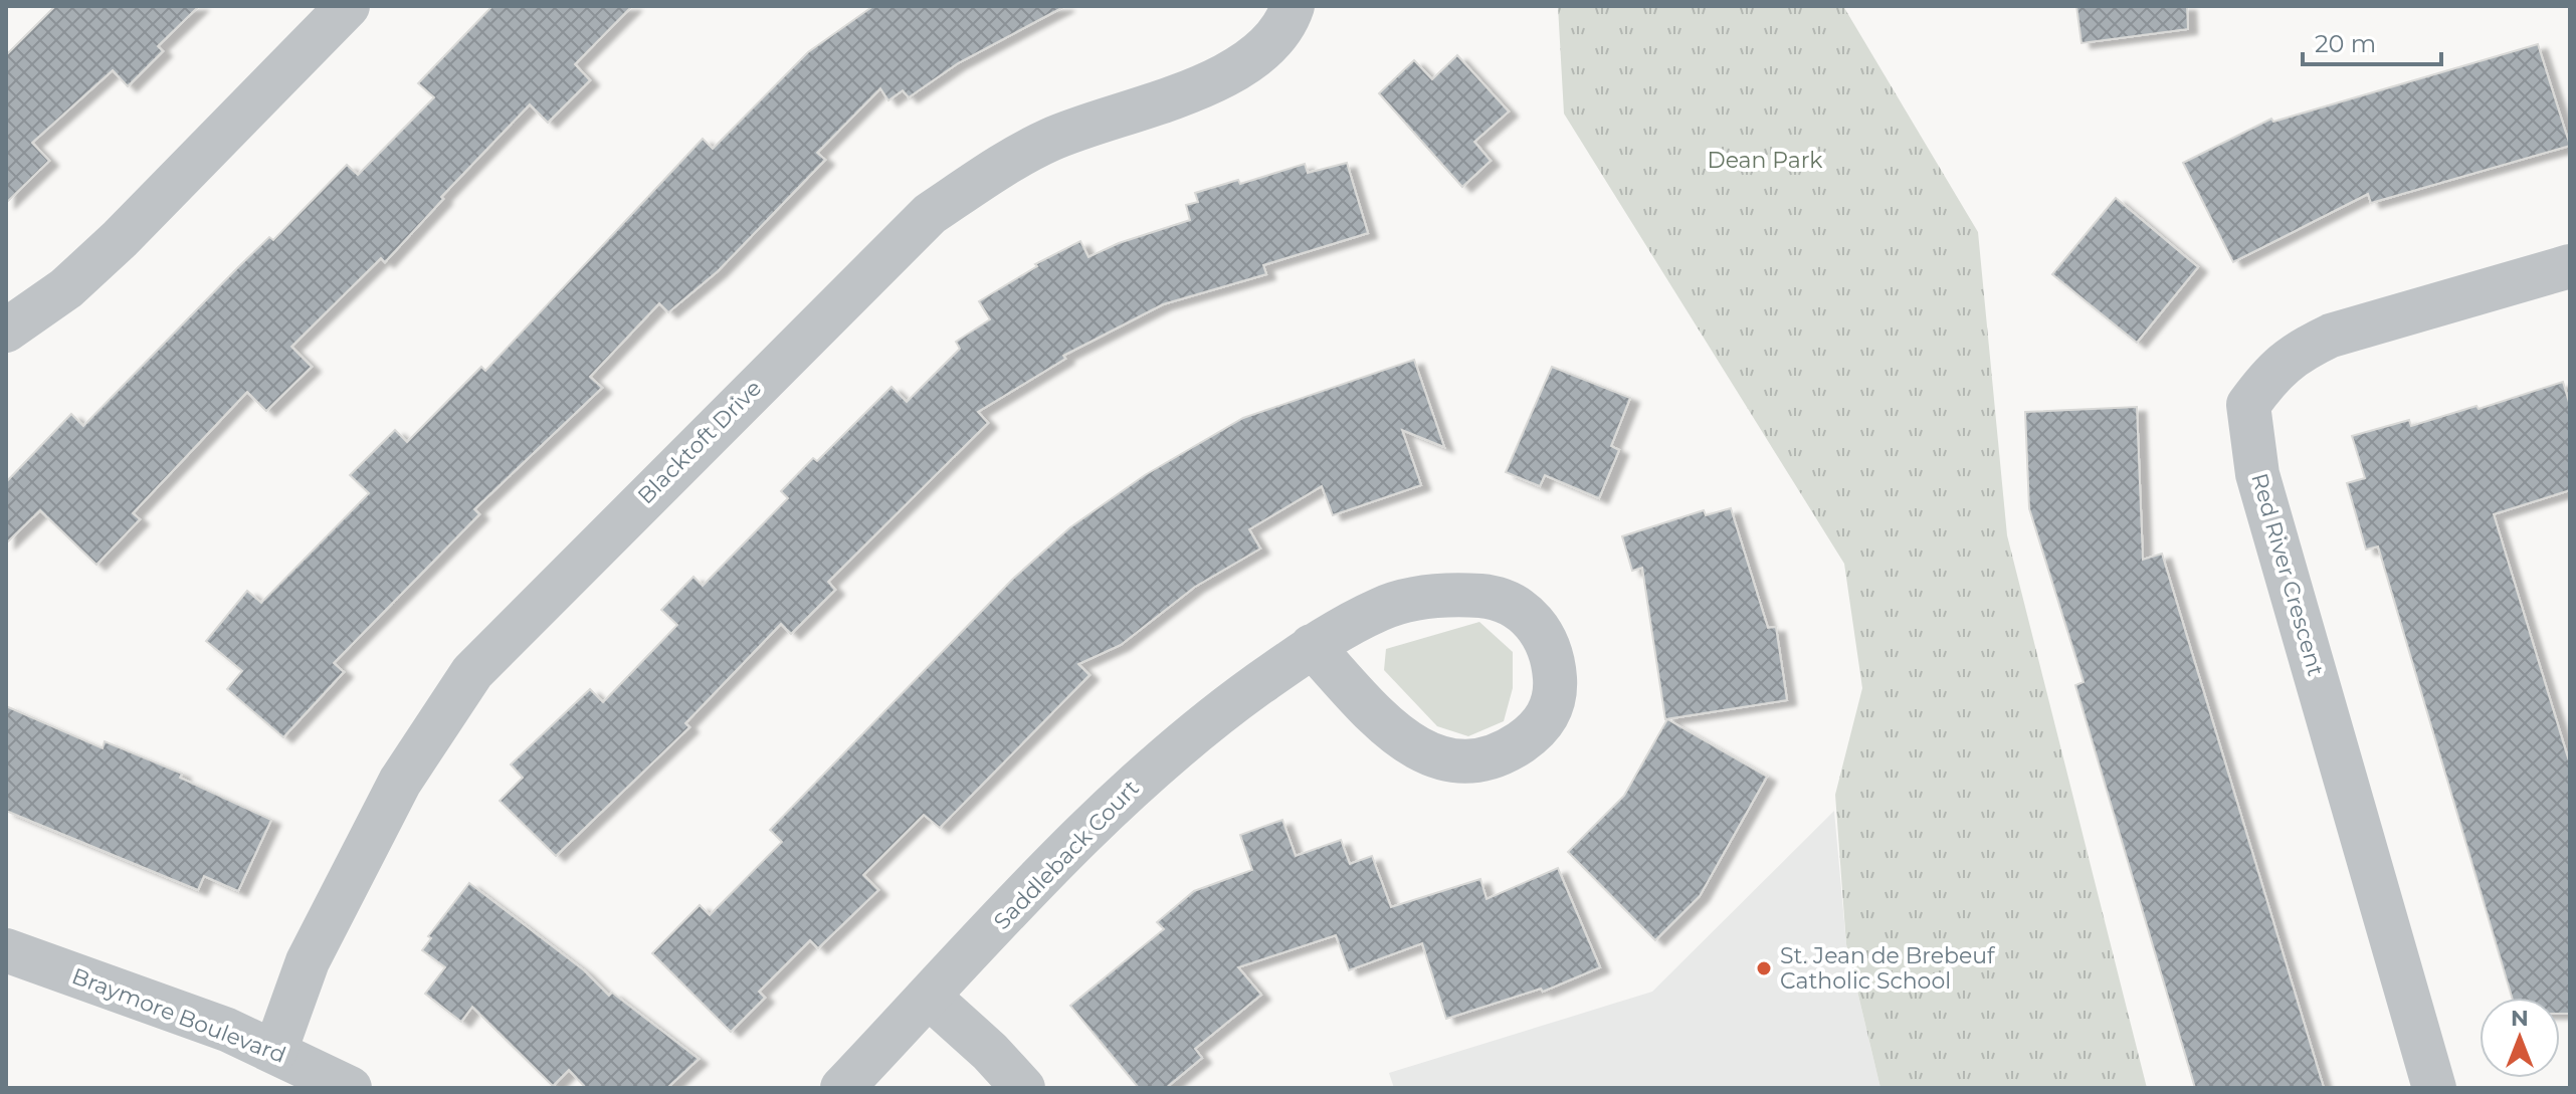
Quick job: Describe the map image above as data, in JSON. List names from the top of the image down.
{
  "streets": {
    "street": [
      "Blacktoft Drive",
      "Red River Crescent",
      "Saddleback Court",
      "Braymore Boulevard"
    ]
  },
  "crossings": [
    ["Blacktoft Drive", "Braymore Boulevard"]
  ],
  "parks": ["Dean Park"],
  "places": ["St. Jean de Brebeuf Catholic School"],
  "scale_bar": "20 m",
  "north": "top"
}
